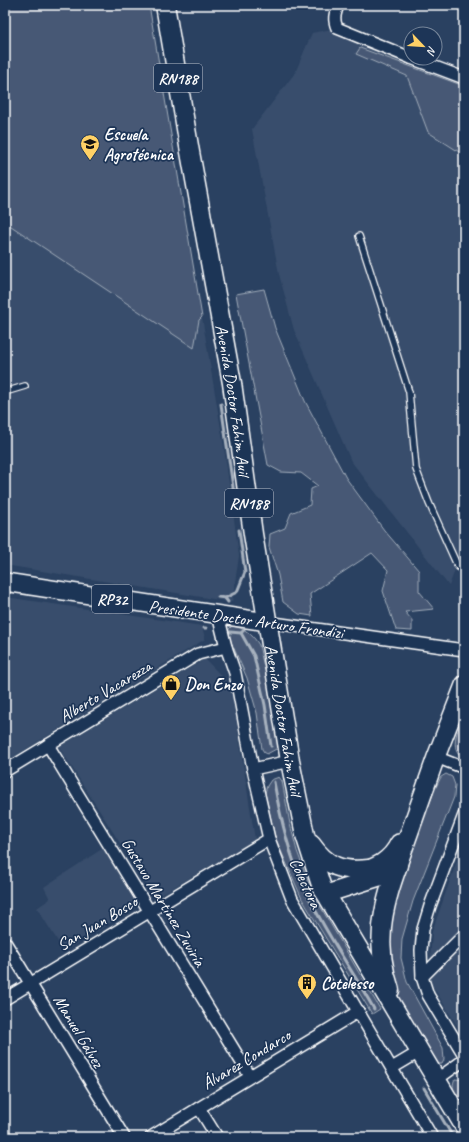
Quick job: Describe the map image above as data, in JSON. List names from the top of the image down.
{
  "streets": {
    "highway": ["RN188", "Avenida Doctor Fahim Auil"],
    "main road": ["RP32", "Presidente Doctor Arturo Frondizi"],
    "street": [
      "Alberto Vacarezza",
      "Colectora",
      "Gustavo Martínez Zuviría",
      "San Juan Bosco",
      "Manuel Gálvez",
      "Álvarez Condarco"
    ]
  },
  "crossings": [
    ["RN188", "Avenida Doctor Fahim Auil"],
    ["Avenida Doctor Fahim Auil", "Presidente Doctor Arturo Frondizi"],
    ["Presidente Doctor Arturo Frondizi", "Colectora"],
    ["Alberto Vacarezza", "Colectora"],
    ["Alberto Vacarezza", "Gustavo Martínez Zuviría"],
    ["Colectora", "San Juan Bosco"],
    ["Colectora", "Álvarez Condarco"],
    ["Gustavo Martínez Zuviría", "San Juan Bosco"],
    ["Gustavo Martínez Zuviría", "Álvarez Condarco"],
    ["San Juan Bosco", "Manuel Gálvez"]
  ],
  "places": {
    "school or university": ["Escuela Agrotécnica"],
    "shop": ["Don Enzo"],
    "building": ["Cotelesso"]
  },
  "north": "bottom right"
}
